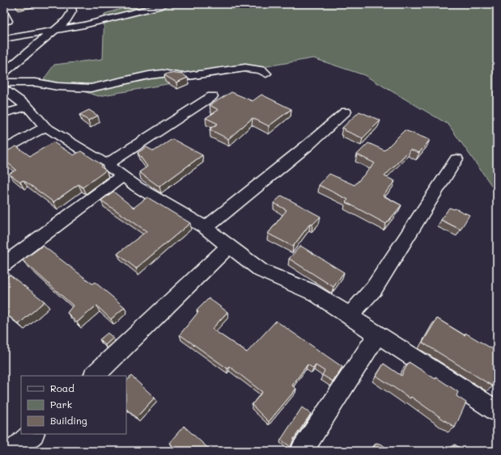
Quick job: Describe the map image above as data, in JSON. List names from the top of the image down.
{
  "legend": ["Road", "Park", "Building"]
}
